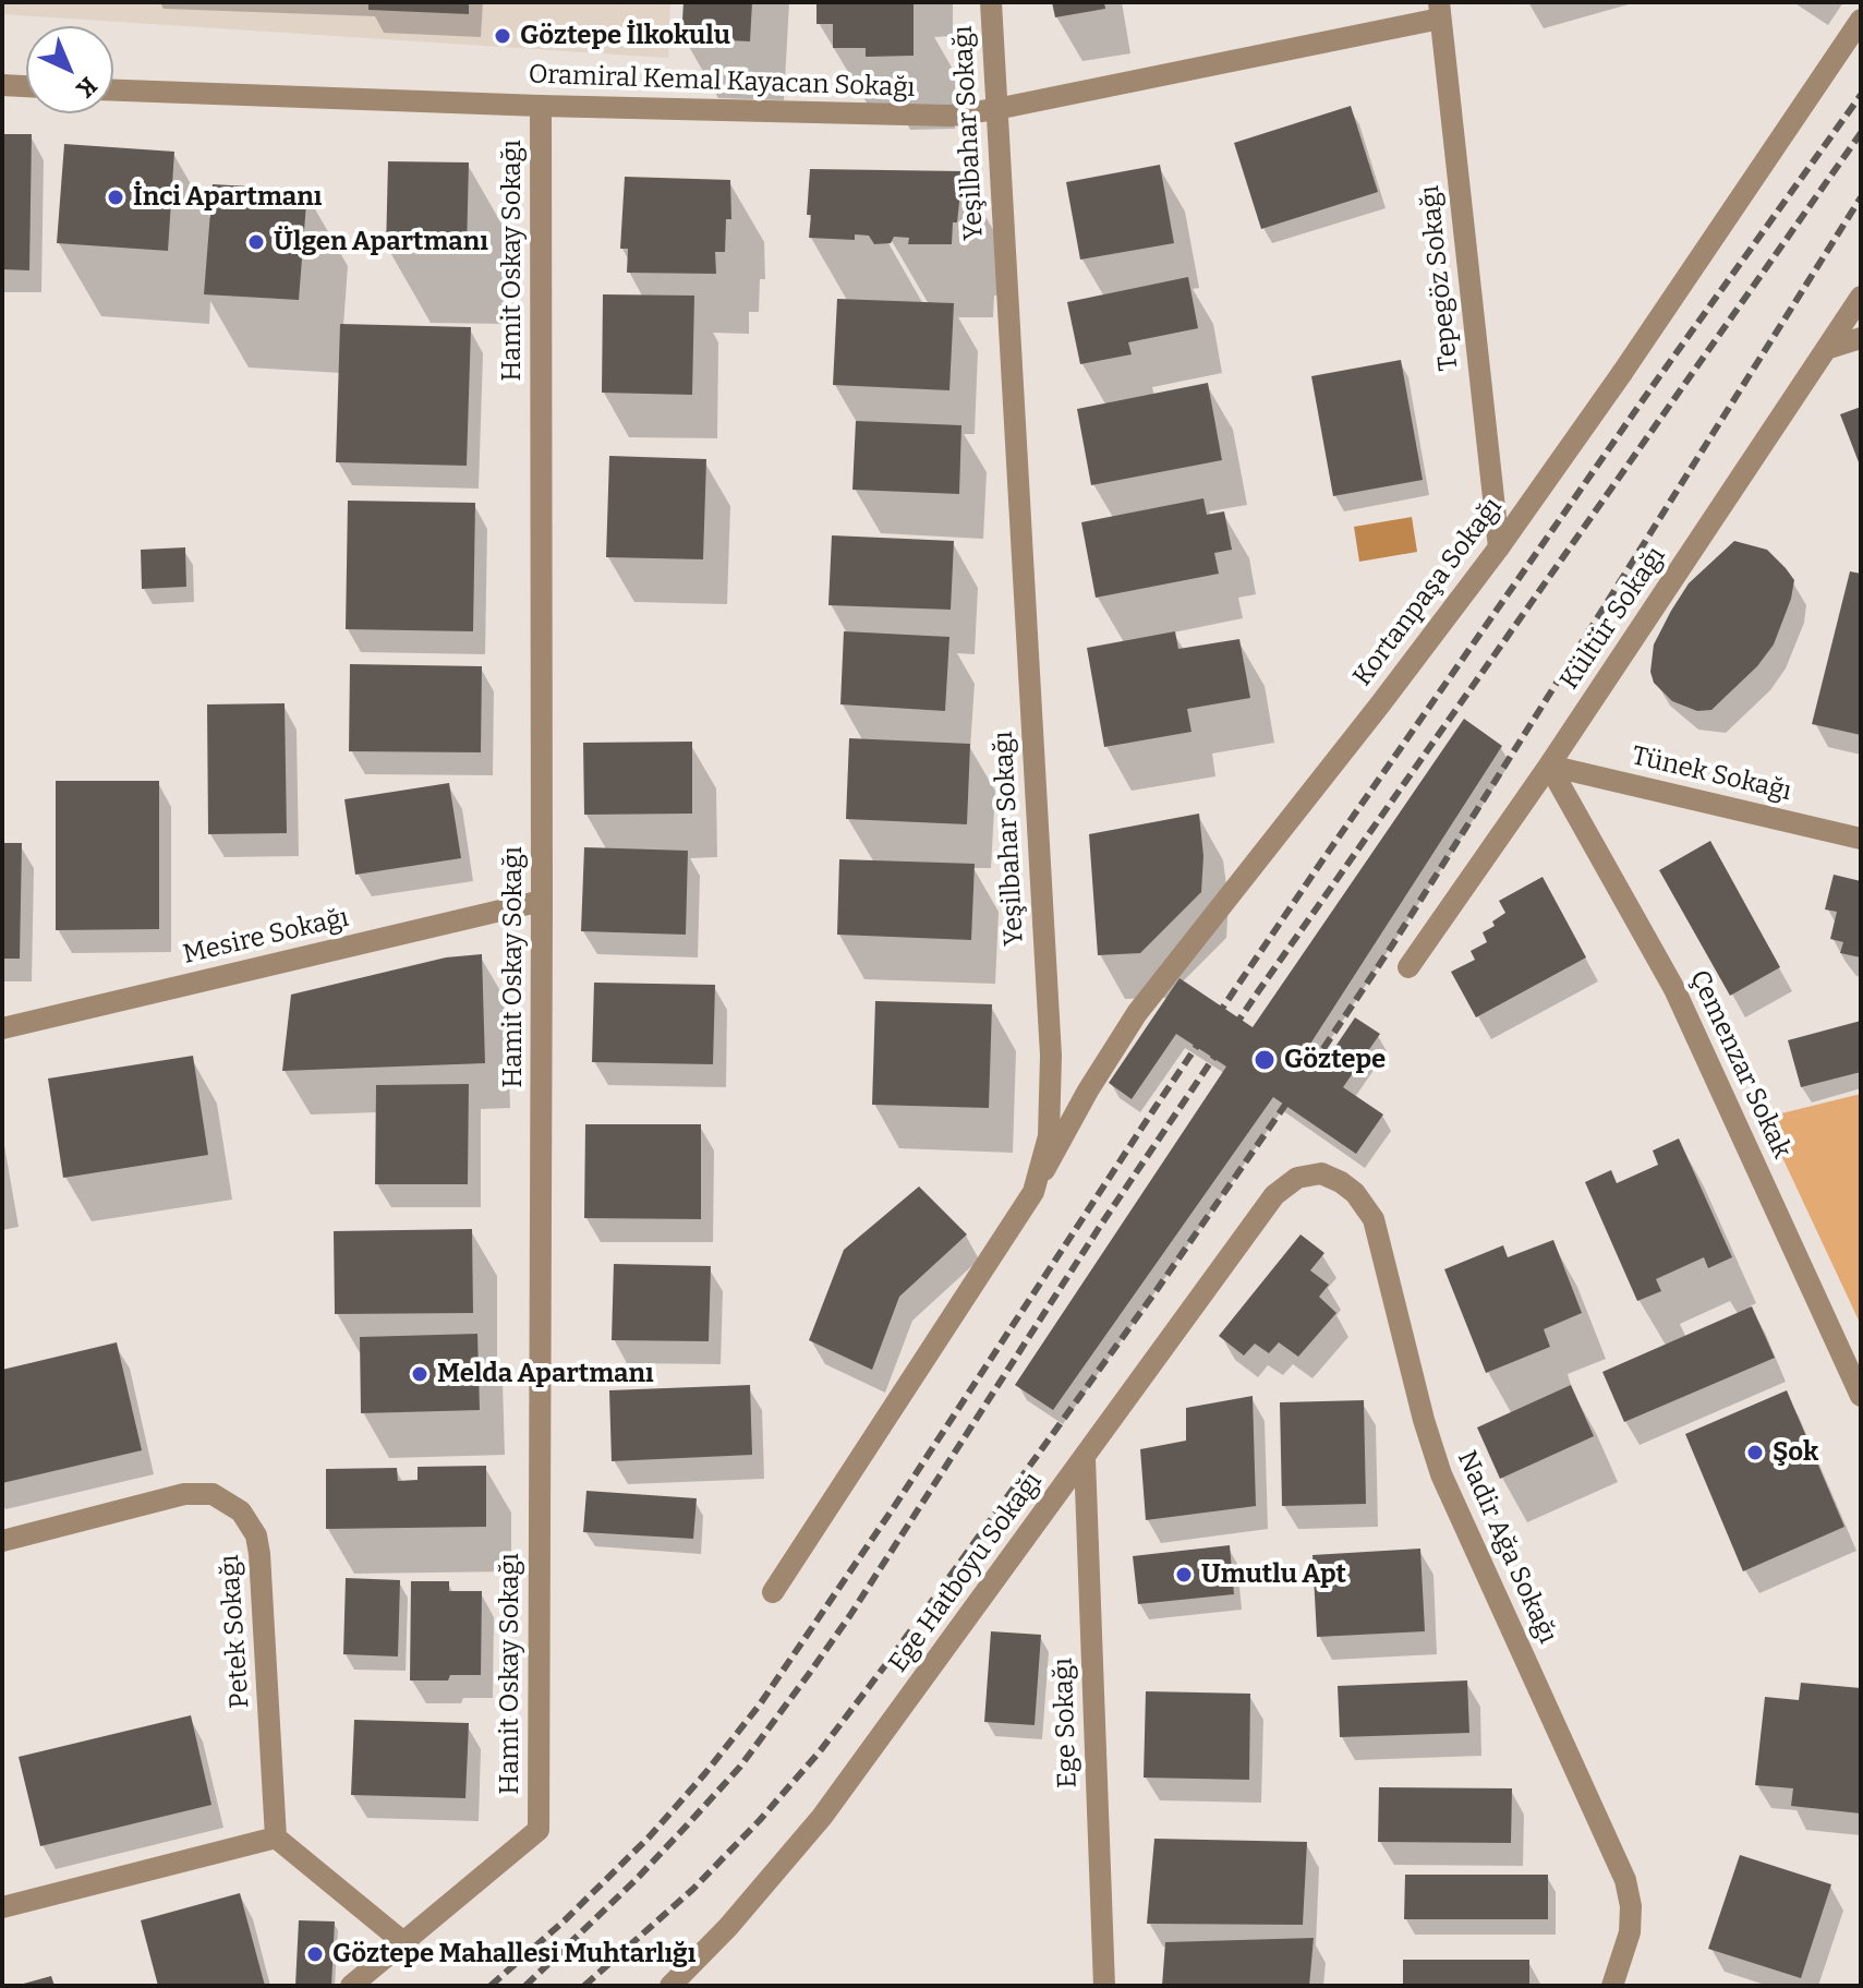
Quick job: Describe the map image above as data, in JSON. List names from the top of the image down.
{
  "streets": {
    "street": [
      "Oramiral Kemal Kayacan Sokağı",
      "Yeşilbahar Sokağı",
      "Hamit Oskay Sokağı",
      "Tepegöz Sokağı",
      "Kortanpaşa Sokağı",
      "Kültür Sokağı",
      "Tünek Sokağı",
      "Mesire Sokağı",
      "Çemenzar Sokak",
      "Nadir Ağa Sokağı",
      "Ege Hatboyu Sokağı",
      "Petek Sokağı",
      "Ege Sokağı"
    ]
  },
  "crossings": [
    ["Oramiral Kemal Kayacan Sokağı", "Yeşilbahar Sokağı"],
    ["Oramiral Kemal Kayacan Sokağı", "Hamit Oskay Sokağı"],
    ["Oramiral Kemal Kayacan Sokağı", "Tepegöz Sokağı"],
    ["Yeşilbahar Sokağı", "Kortanpaşa Sokağı"],
    ["Hamit Oskay Sokağı", "Mesire Sokağı"],
    ["Tepegöz Sokağı", "Kortanpaşa Sokağı"],
    ["Kültür Sokağı", "Tünek Sokağı"],
    ["Kültür Sokağı", "Çemenzar Sokak"],
    ["Tünek Sokağı", "Çemenzar Sokak"],
    ["Nadir Ağa Sokağı", "Ege Hatboyu Sokağı"],
    ["Ege Hatboyu Sokağı", "Ege Sokağı"]
  ],
  "places": [
    "Göztepe İlkokulu",
    "İnci Apartmanı",
    "Ülgen Apartmanı",
    "Göztepe",
    "Melda Apartmanı",
    "Şok",
    "Umutlu Apt",
    "Göztepe Mahallesi Muhtarlığı"
  ],
  "north": "bottom right"
}
